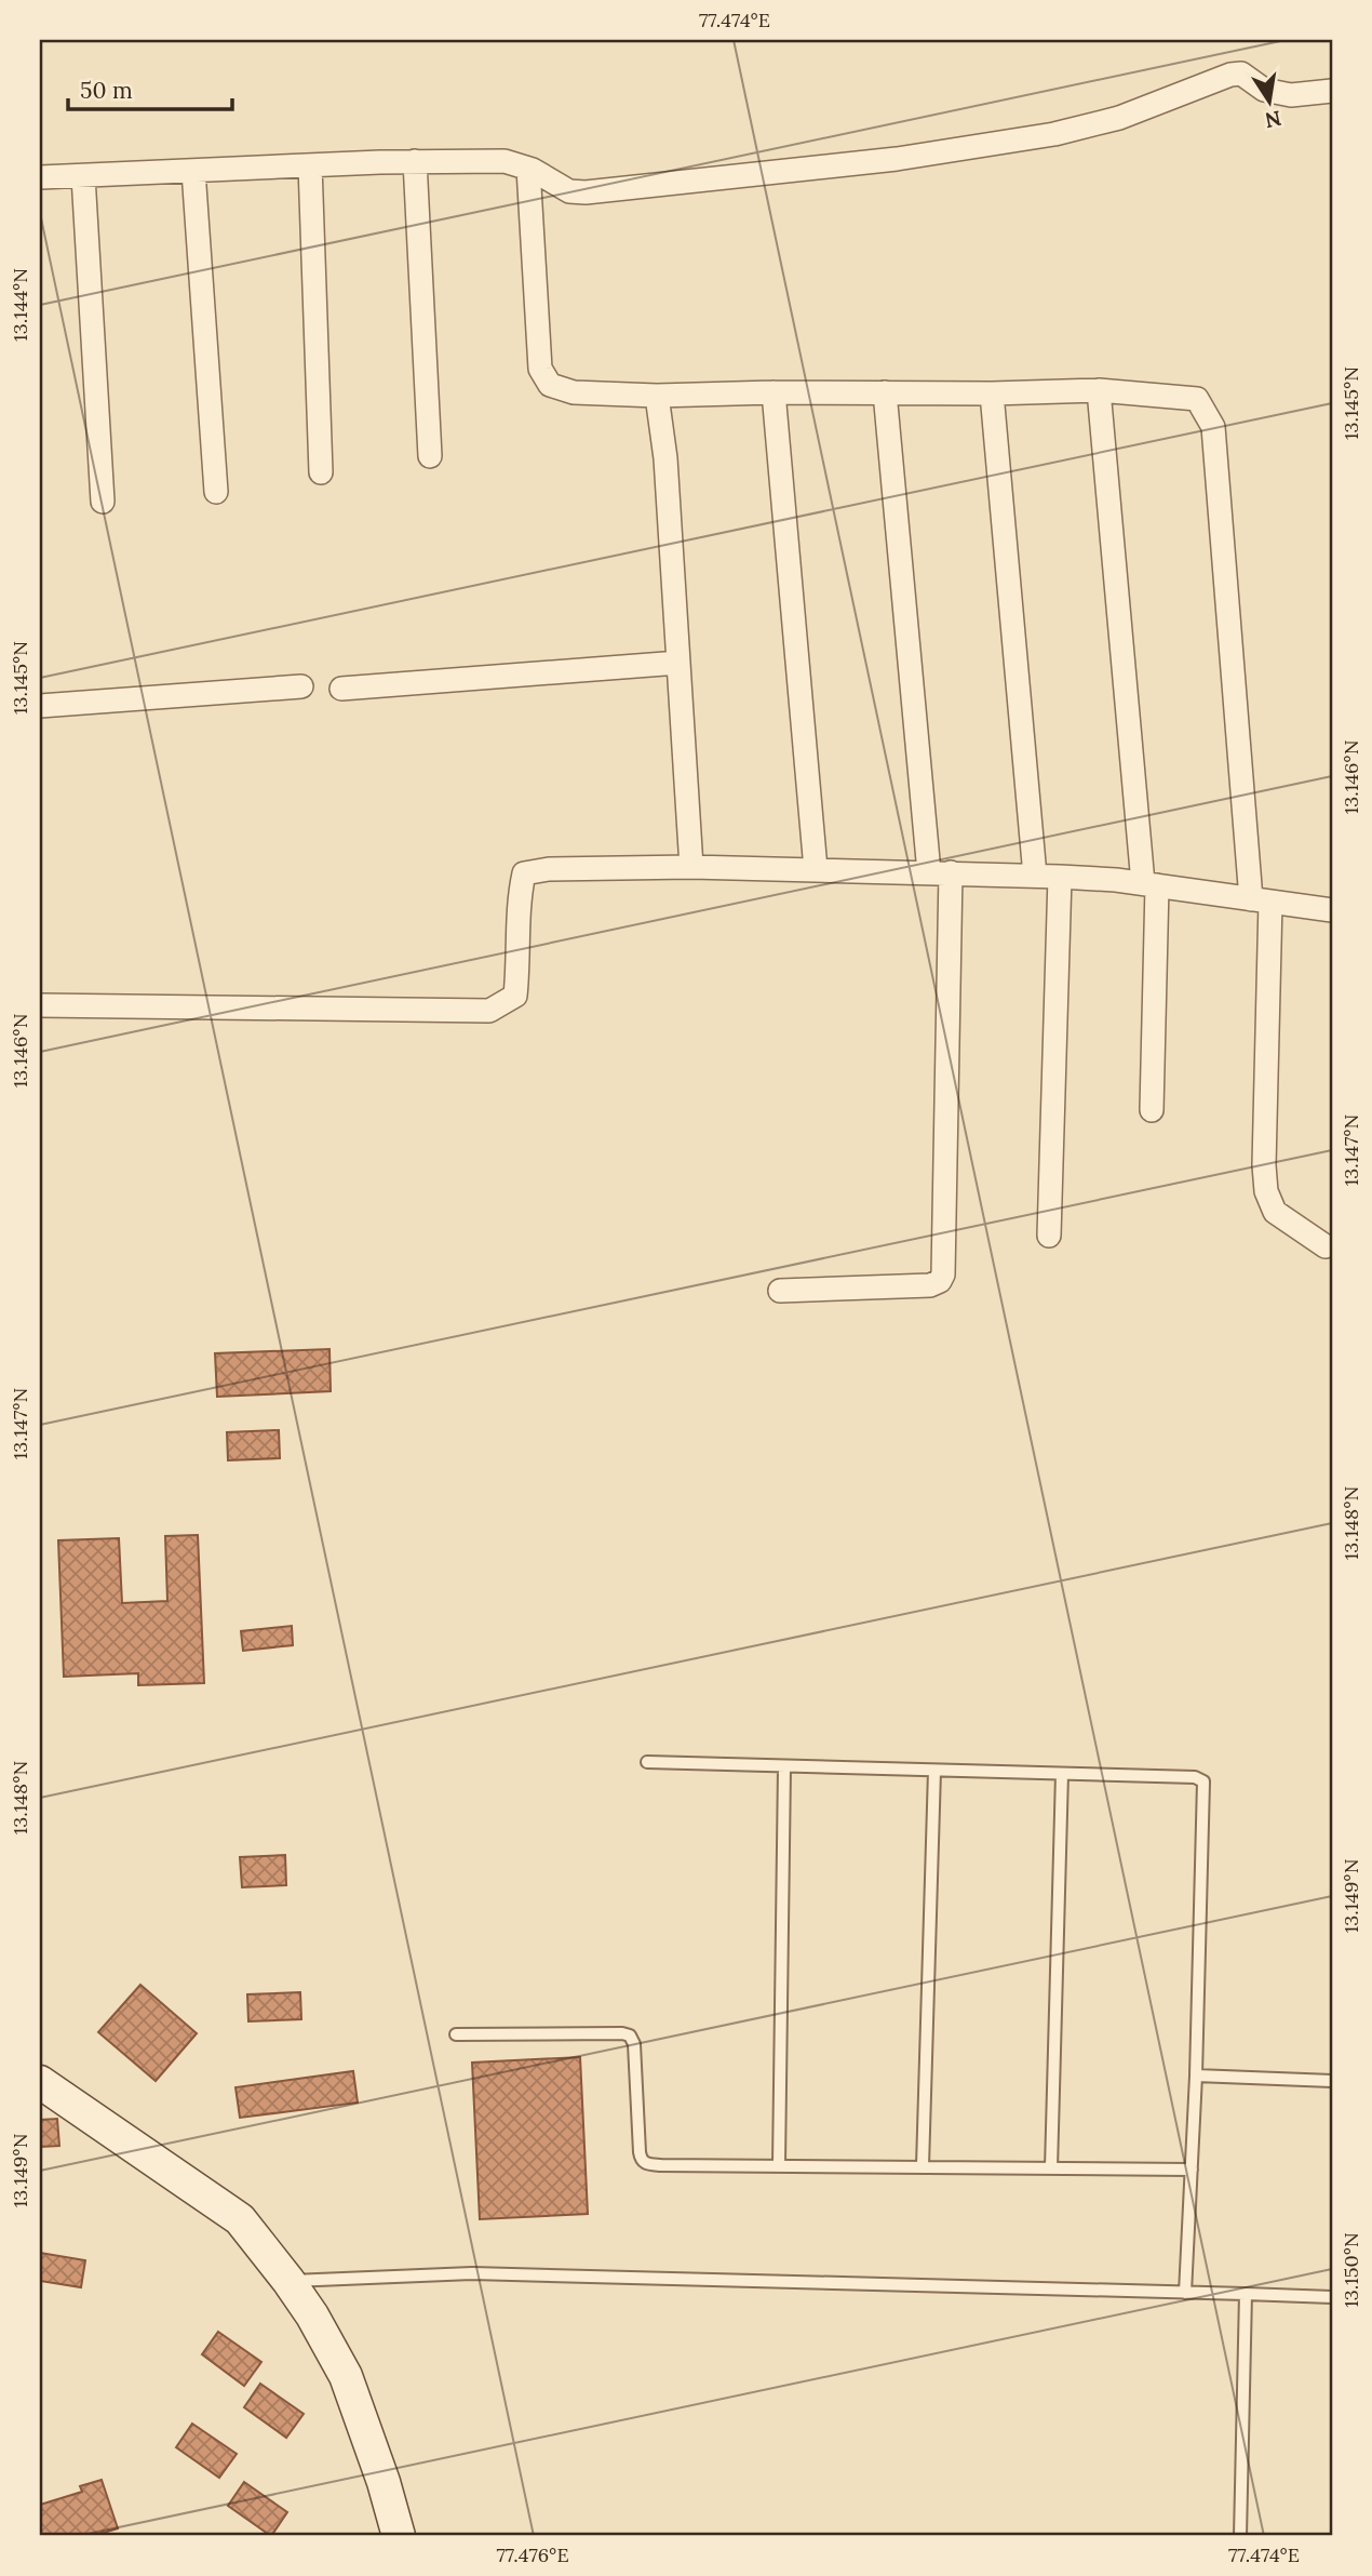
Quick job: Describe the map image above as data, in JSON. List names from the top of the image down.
{
  "scale_bar": "50 m",
  "north": "bottom",
  "coordinates": [
    "77.474°E",
    "13.144°N",
    "13.145°N",
    "13.146°N",
    "13.147°N",
    "13.148°N",
    "13.149°N",
    "13.150°N",
    "77.476°E"
  ]
}
